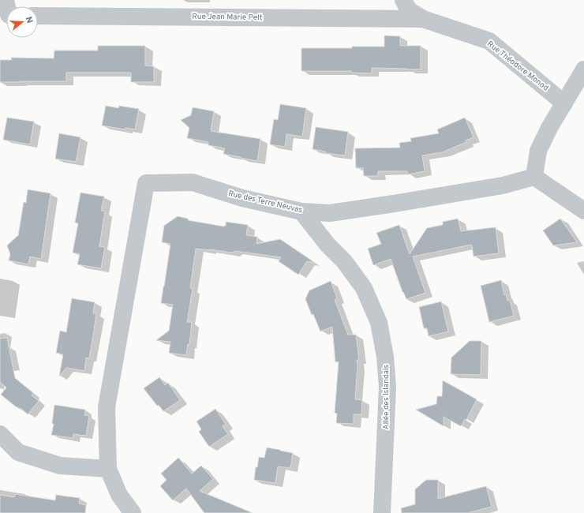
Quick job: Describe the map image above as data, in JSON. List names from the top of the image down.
{
  "streets": {
    "street": [
      "Rue Jean Marie Pelt",
      "Rue Théodore Monod",
      "Rue des Terre Neuvas",
      "Allée des Islandais"
    ]
  },
  "crossings": [
    ["Rue Jean Marie Pelt", "Rue Théodore Monod"],
    ["Rue des Terre Neuvas", "Allée des Islandais"]
  ],
  "north": "right"
}
